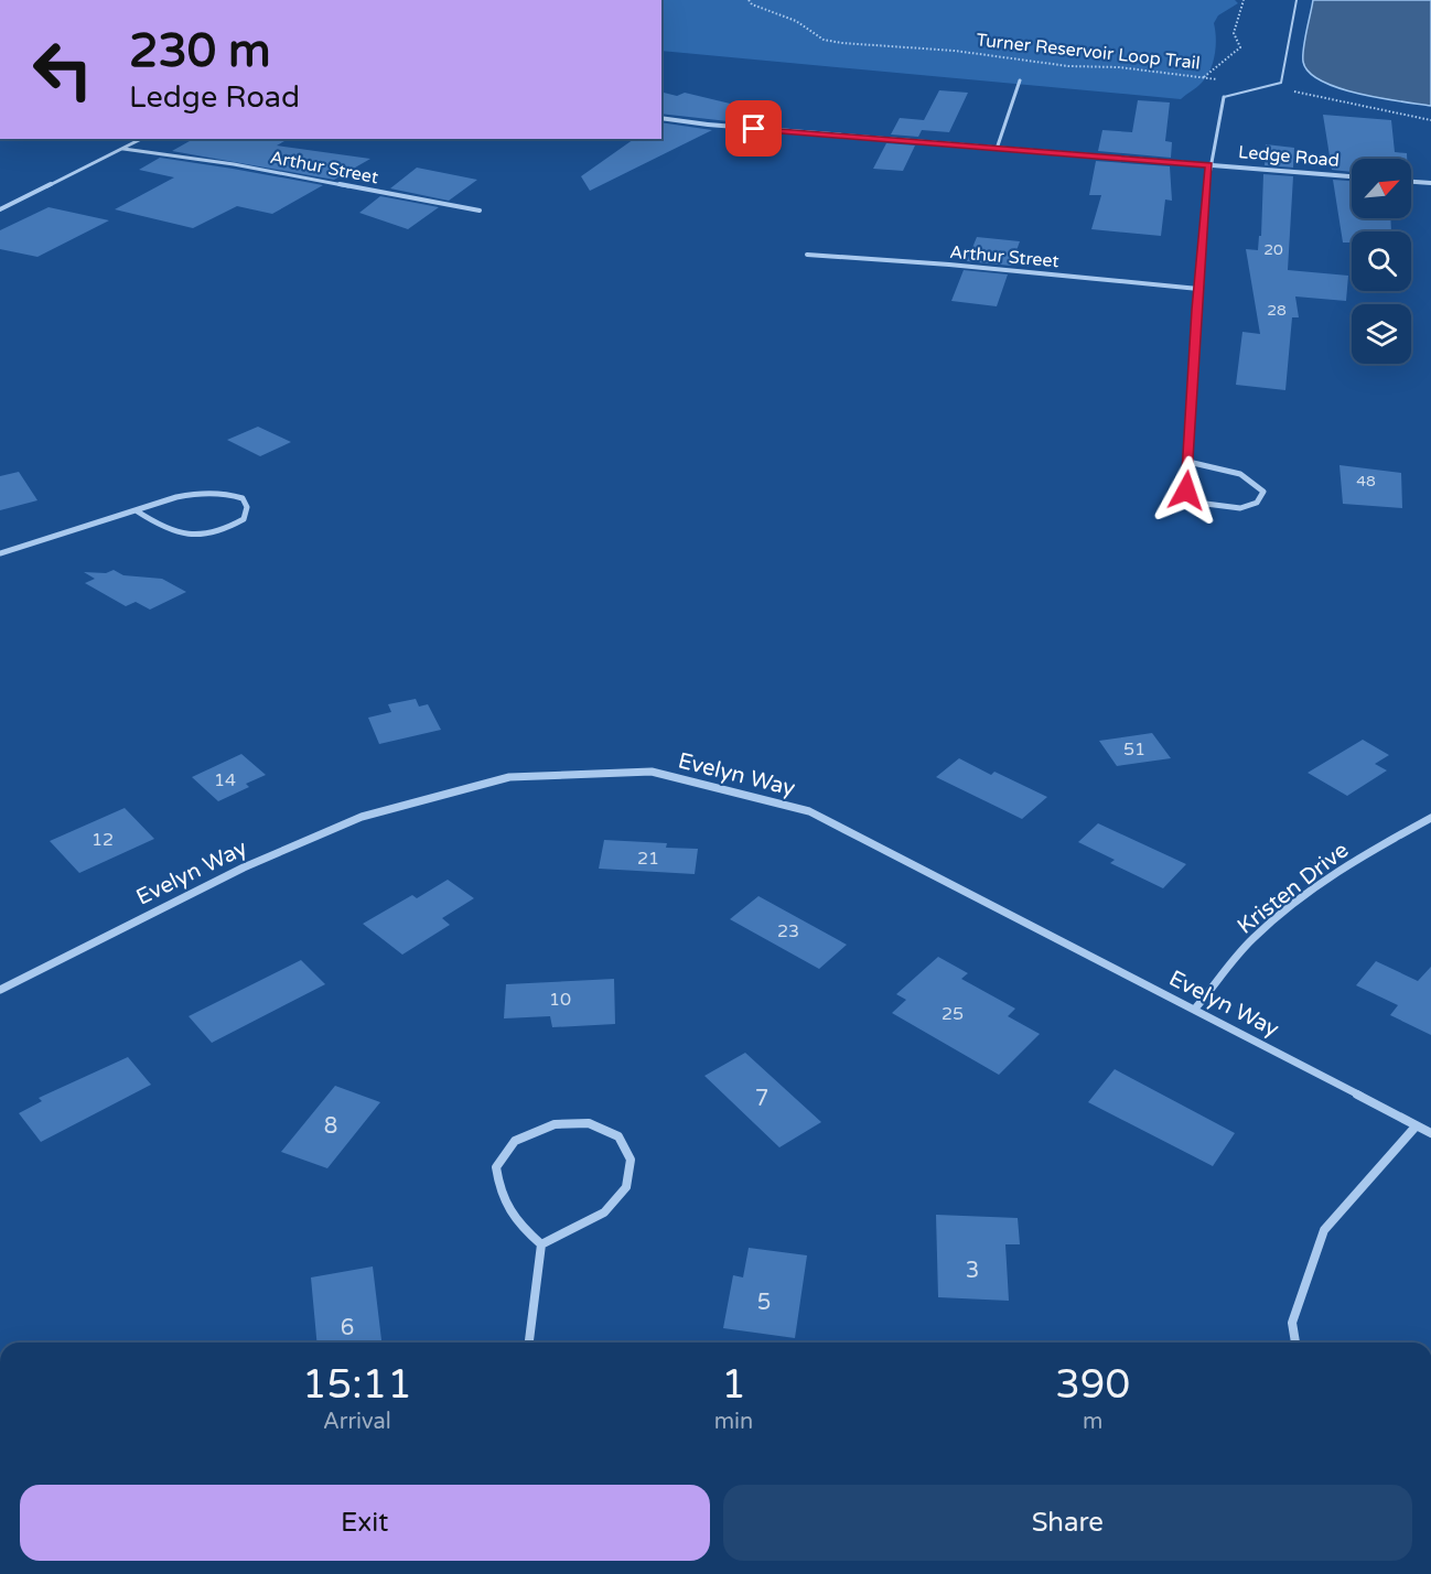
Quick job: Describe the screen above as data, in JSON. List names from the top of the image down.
{
  "streets": {
    "street": [
      "Ledge Road",
      "Arthur Street",
      "Evelyn Way",
      "Kristen Drive"
    ],
    "path": ["Turner Reservoir Loop Trail"]
  },
  "crossings": [
    ["Evelyn Way", "Kristen Drive"]
  ],
  "house_numbers": [
    "20",
    "28",
    "48",
    "51",
    "14",
    "12",
    "21",
    "23",
    "10",
    "25",
    "7",
    "8",
    "3",
    "5",
    "6"
  ],
  "north": "top right",
  "page": {
    "turn": ["230 m", "Ledge Road"],
    "eta": [
      "15:11",
      "Arrival",
      "1",
      "min",
      "390",
      "m"
    ],
    "buttons": ["Exit", "Share"]
  }
}
